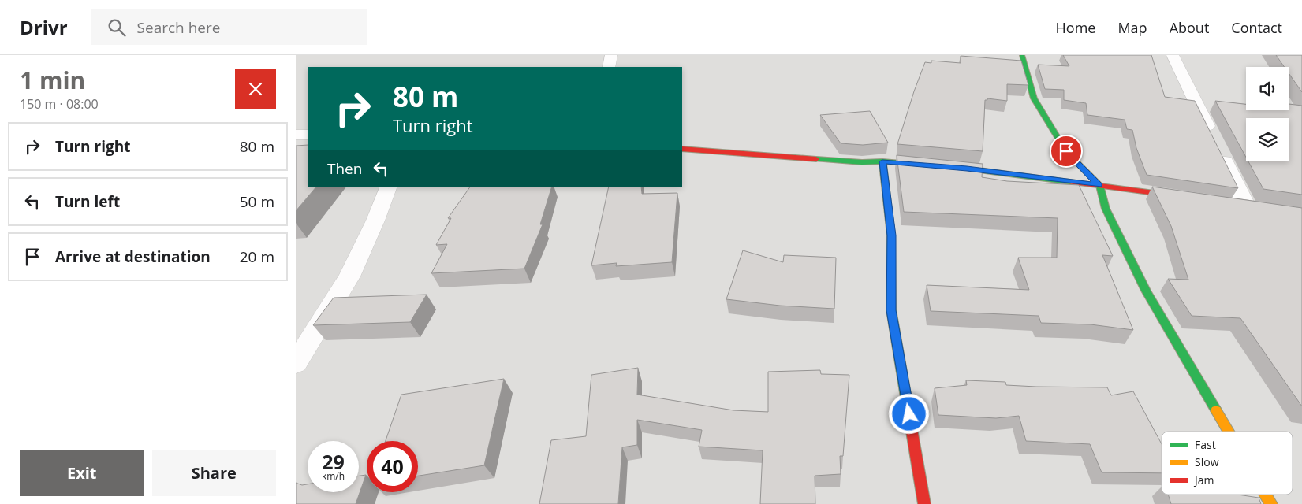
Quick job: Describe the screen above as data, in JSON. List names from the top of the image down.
{
  "legend": ["Fast", "Slow", "Jam"],
  "page": {
    "header": "Drivr",
    "search": "Search here",
    "nav": [
      "Home",
      "Map",
      "About",
      "Contact"
    ],
    "heading": ["1 min", "150 m · 08:00"],
    "turn": ["80 m", "Turn right"],
    "list": [
      {
        "name": "Turn right",
        "value": "80 m"
      },
      {
        "name": "Turn left",
        "value": "50 m"
      },
      {
        "name": "Arrive at destination",
        "value": "20 m"
      }
    ],
    "then": "Then",
    "speed": "29 km/h",
    "limit": "40",
    "buttons": ["Exit", "Share"]
  }
}
